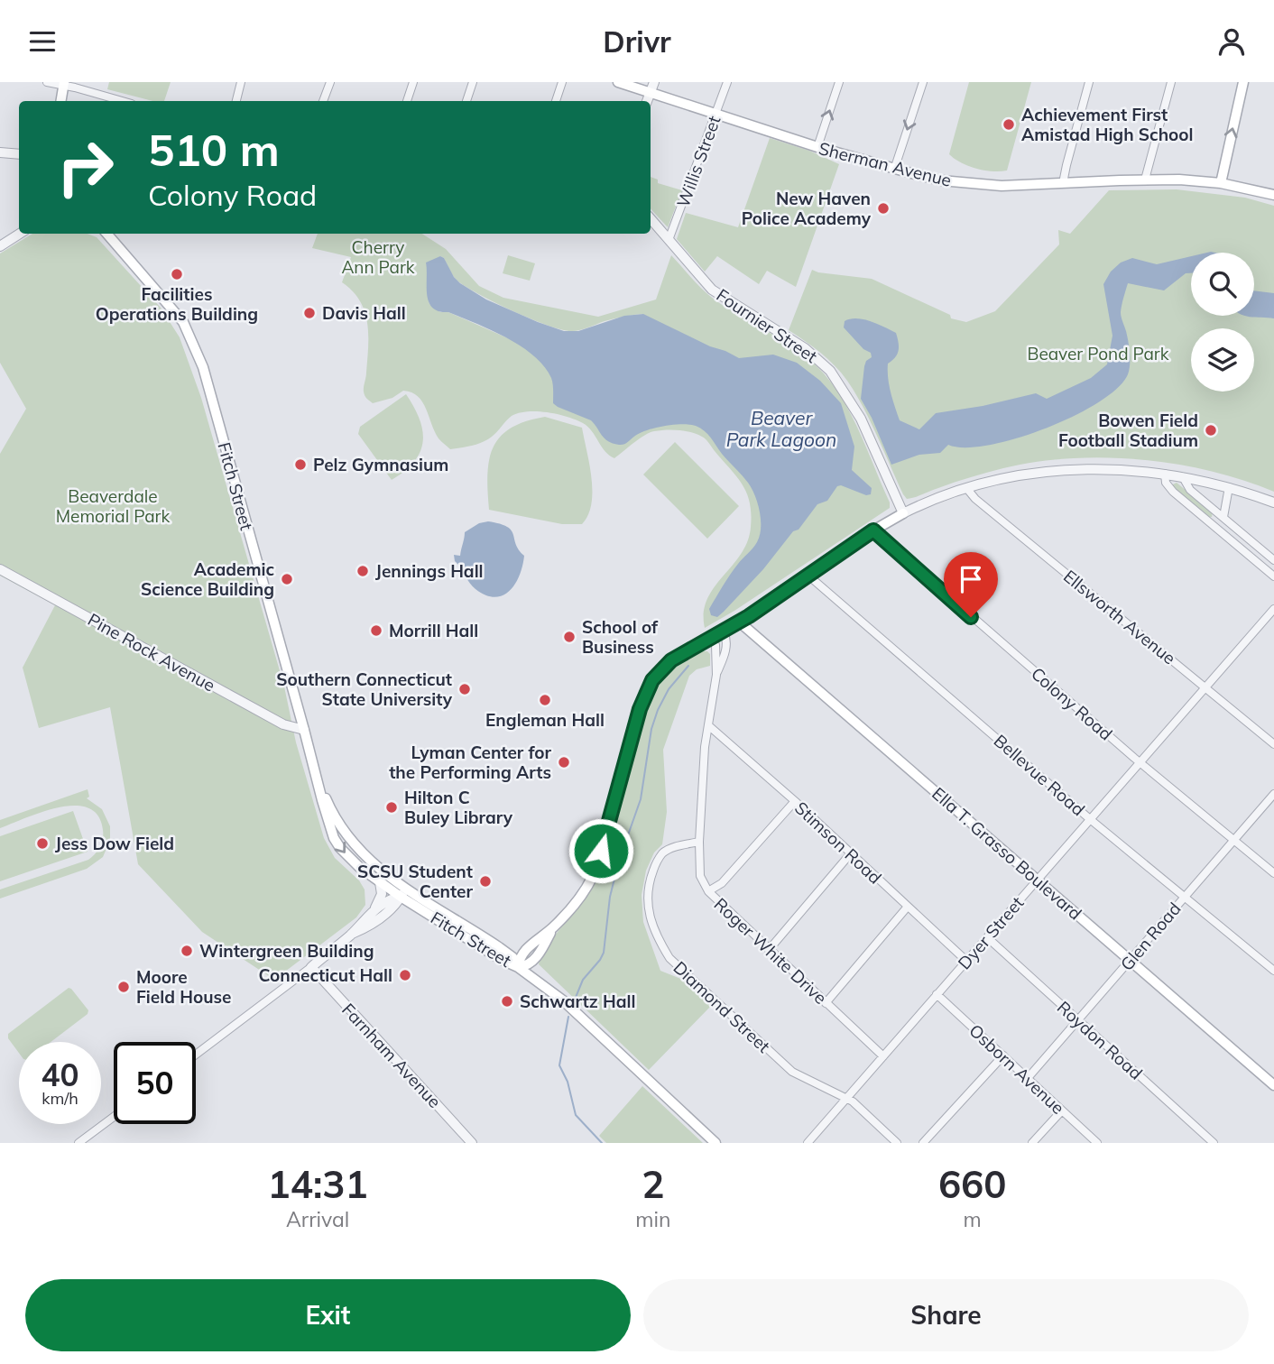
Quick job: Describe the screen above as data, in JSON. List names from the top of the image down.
{
  "streets": {
    "main road": ["Sherman Avenue", "Fitch Street", "Ella T. Grasso Boulevard"],
    "street": [
      "Willis Street",
      "Fournier Street",
      "Ellsworth Avenue",
      "Pine Rock Avenue",
      "Colony Road",
      "Bellevue Road",
      "Stimson Road",
      "Dyer Street",
      "Glen Road",
      "Roger White Drive",
      "Diamond Street",
      "Roydon Road",
      "Farnham Avenue",
      "Osborn Avenue"
    ]
  },
  "crossings": [
    ["Willis Street", "Sherman Avenue"],
    ["Willis Street", "Fournier Street"],
    ["Fitch Street", "Pine Rock Avenue"],
    ["Ellsworth Avenue", "Dyer Street"],
    ["Colony Road", "Dyer Street"],
    ["Colony Road", "Glen Road"],
    ["Bellevue Road", "Dyer Street"],
    ["Bellevue Road", "Glen Road"],
    ["Stimson Road", "Dyer Street"],
    ["Stimson Road", "Roger White Drive"],
    ["Ella T. Grasso Boulevard", "Dyer Street"],
    ["Ella T. Grasso Boulevard", "Glen Road"],
    ["Dyer Street", "Roger White Drive"],
    ["Dyer Street", "Diamond Street"],
    ["Dyer Street", "Roydon Road"],
    ["Dyer Street", "Osborn Avenue"],
    ["Glen Road", "Roydon Road"],
    ["Glen Road", "Osborn Avenue"],
    ["Roger White Drive", "Diamond Street"]
  ],
  "water": ["Beaver Park Lagoon"],
  "parks": ["Cherry Ann Park", "Beaver Pond Park", "Beaverdale Memorial Park"],
  "places": [
    "Achievement First Amistad High School",
    "New Haven Police Academy",
    "Facilities Operations Building",
    "Davis Hall",
    "Bowen Field Football Stadium",
    "Pelz Gymnasium",
    "Jennings Hall",
    "Academic Science Building",
    "Morrill Hall",
    "School of Business",
    "Southern Connecticut State University",
    "Engleman Hall",
    "Lyman Center for the Performing Arts",
    "Hilton C Buley Library",
    "Jess Dow Field",
    "SCSU Student Center",
    "Wintergreen Building",
    "Connecticut Hall",
    "Moore Field House",
    "Schwartz Hall"
  ],
  "page": {
    "header": "Drivr",
    "turn": ["510 m", "Colony Road"],
    "speed": "40 km/h",
    "limit": "50",
    "eta": [
      "14:31",
      "Arrival",
      "2",
      "min",
      "660",
      "m"
    ],
    "buttons": ["Exit", "Share"]
  }
}
